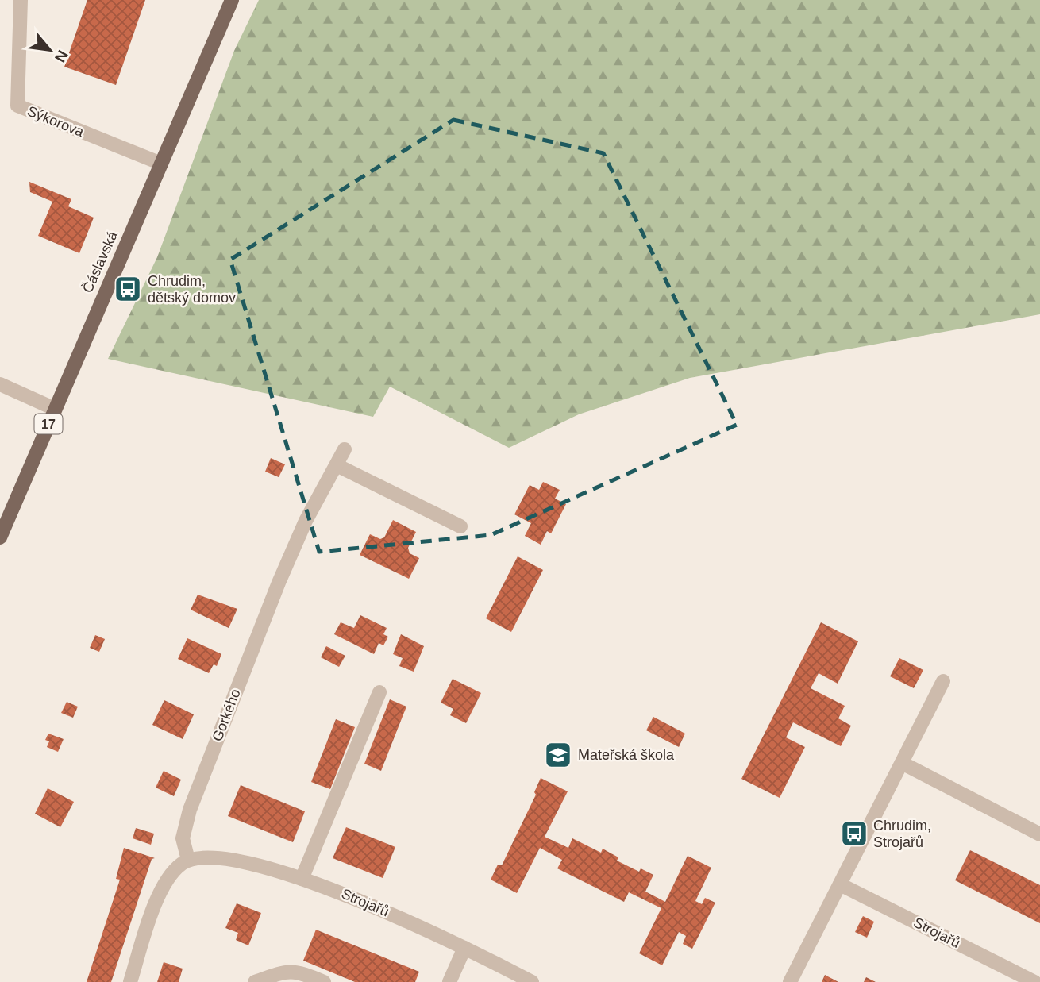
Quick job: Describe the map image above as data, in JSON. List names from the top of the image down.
{
  "streets": {
    "main road": ["Čáslavská", "17"],
    "street": ["Sýkorova", "Gorkého", "Strojařů"]
  },
  "crossings": [
    ["Sýkorova", "Čáslavská"],
    ["Gorkého", "Strojařů"]
  ],
  "places": {
    "bus stop": ["Chrudim, dětský domov", "Chrudim, Strojařů"],
    "school or university": ["Mateřská škola"]
  },
  "north": "bottom right"
}
